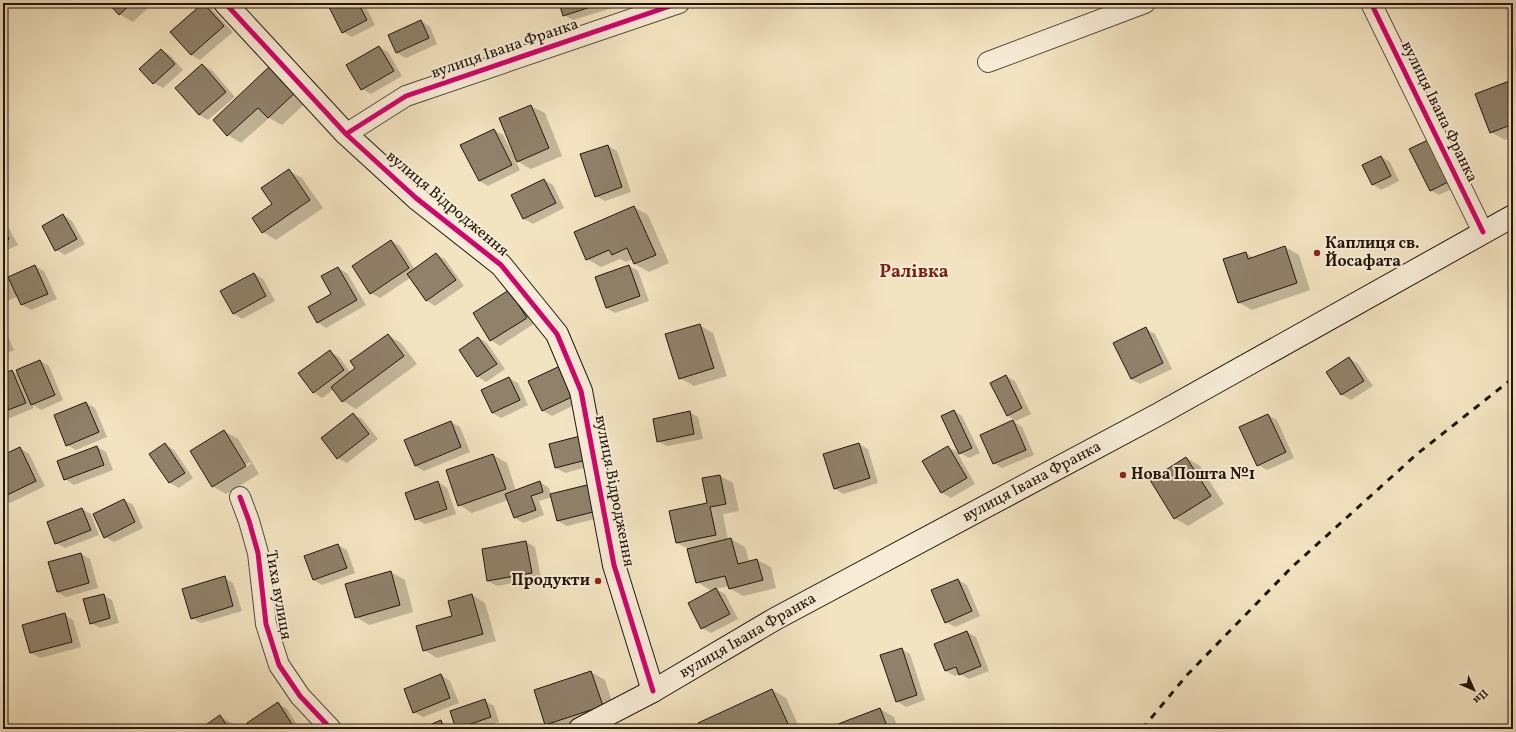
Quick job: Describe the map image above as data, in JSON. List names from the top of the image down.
{
  "streets": {
    "main road": ["вулиця Івана Франка", "вулиця Відродження"],
    "street": ["Тиха вулиця"]
  },
  "crossings": [
    ["вулиця Івана Франка", "вулиця Відродження"]
  ],
  "districts": ["Ралівка"],
  "places": ["Каплиця св. Йосафата", "Нова Пошта №1", "Продукти"],
  "north": "bottom right"
}
